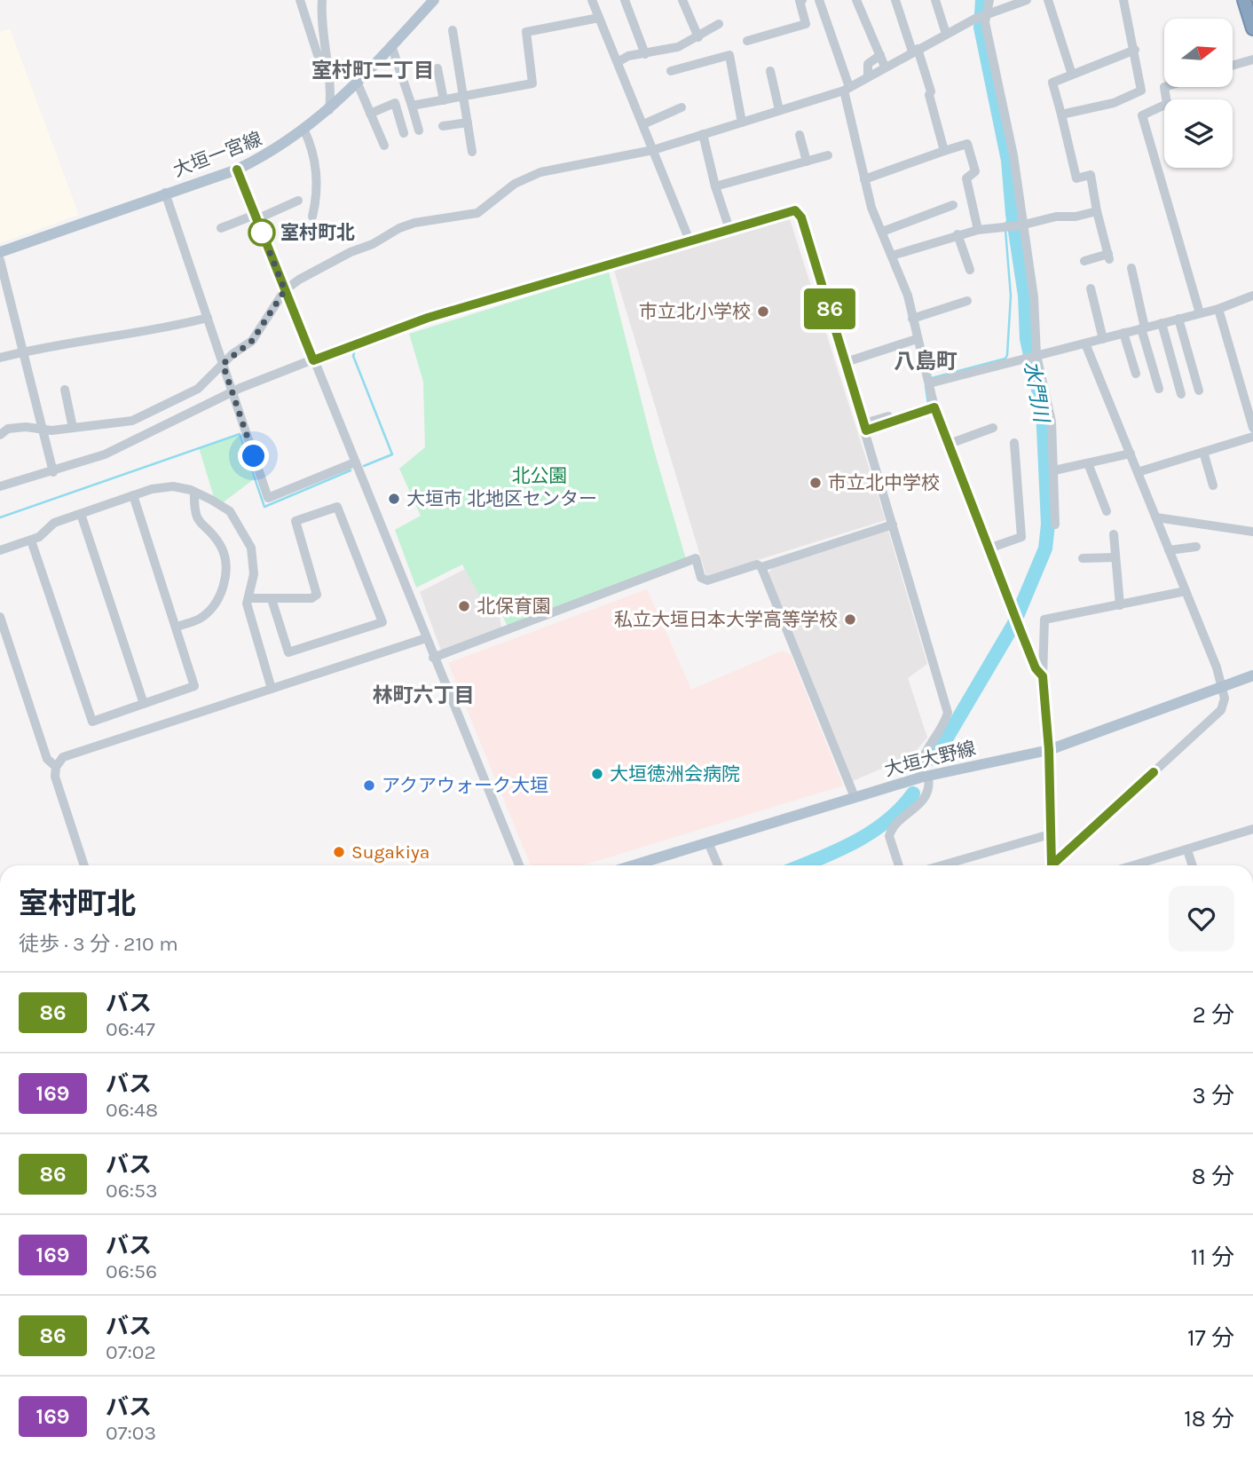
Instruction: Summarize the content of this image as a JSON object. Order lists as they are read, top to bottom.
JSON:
{
  "streets": {
    "main road": ["大垣一宮線", "大垣大野線"]
  },
  "districts": ["室村町二丁目", "八島町", "林町六丁目"],
  "water": ["水門川"],
  "parks": ["北公園"],
  "places": [
    "室村町北",
    "市立北小学校",
    "市立北中学校",
    "大垣市 北地区センター",
    "北保育園",
    "私立大垣日本大学高等学校",
    "大垣徳洲会病院",
    "アクアウォーク大垣",
    "Sugakiya"
  ],
  "lines": ["bus line 86"],
  "north": "right",
  "page": {
    "on_map": "86",
    "heading": ["室村町北", "徒歩 · 3 分 · 210 m"],
    "list": [
      {
        "mark": "86",
        "name": "バス",
        "note": "06:47",
        "value": "2 分"
      },
      {
        "mark": "169",
        "name": "バス",
        "note": "06:48",
        "value": "3 分"
      },
      {
        "mark": "86",
        "name": "バス",
        "note": "06:53",
        "value": "8 分"
      },
      {
        "mark": "169",
        "name": "バス",
        "note": "06:56",
        "value": "11 分"
      },
      {
        "mark": "86",
        "name": "バス",
        "note": "07:02",
        "value": "17 分"
      },
      {
        "mark": "169",
        "name": "バス",
        "note": "07:03",
        "value": "18 分"
      }
    ]
  }
}
